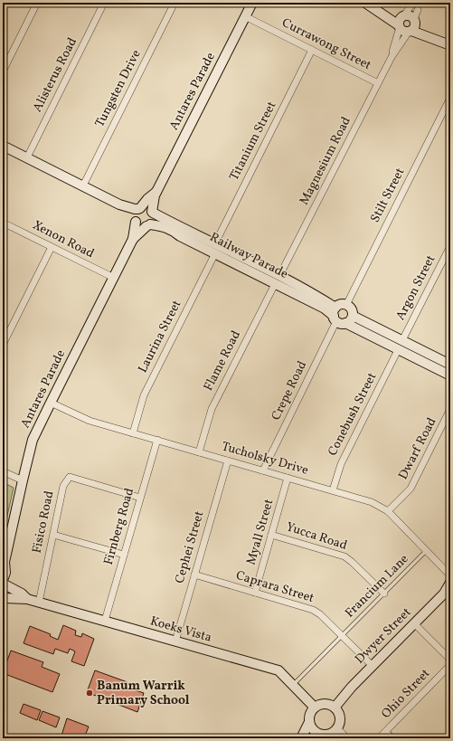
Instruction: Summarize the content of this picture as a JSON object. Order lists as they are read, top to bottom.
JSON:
{
  "streets": {
    "street": [
      "Currawong Street",
      "Alisterus Road",
      "Tungsten Drive",
      "Antares Parade",
      "Titanium Street",
      "Magnesium Road",
      "Stilt Street",
      "Xenon Road",
      "Railway Parade",
      "Argon Street",
      "Laurina Street",
      "Flame Road",
      "Crepe Road",
      "Conebush Street",
      "Dwarf Road",
      "Tucholsky Drive",
      "Fisico Road",
      "Firnberg Road",
      "Myall Street",
      "Yucca Road",
      "Cephei Street",
      "Caprara Street",
      "Koeks Vista",
      "Dwyer Street",
      "Ohio Street"
    ],
    "lane": ["Francium Lane"]
  },
  "crossings": [
    ["Currawong Street", "Antares Parade"],
    ["Currawong Street", "Titanium Street"],
    ["Currawong Street", "Magnesium Road"],
    ["Antares Parade", "Xenon Road"],
    ["Antares Parade", "Railway Parade"],
    ["Antares Parade", "Tucholsky Drive"],
    ["Antares Parade", "Koeks Vista"],
    ["Titanium Street", "Railway Parade"],
    ["Magnesium Road", "Railway Parade"],
    ["Railway Parade", "Laurina Street"],
    ["Railway Parade", "Flame Road"],
    ["Railway Parade", "Crepe Road"],
    ["Railway Parade", "Conebush Street"],
    ["Laurina Street", "Tucholsky Drive"],
    ["Flame Road", "Tucholsky Drive"],
    ["Crepe Road", "Tucholsky Drive"],
    ["Conebush Street", "Tucholsky Drive"],
    ["Dwarf Road", "Tucholsky Drive"],
    ["Tucholsky Drive", "Firnberg Road"],
    ["Tucholsky Drive", "Myall Street"],
    ["Tucholsky Drive", "Cephei Street"],
    ["Tucholsky Drive", "Francium Lane"],
    ["Fisico Road", "Firnberg Road"],
    ["Fisico Road", "Koeks Vista"],
    ["Firnberg Road", "Koeks Vista"],
    ["Myall Street", "Yucca Road"],
    ["Myall Street", "Caprara Street"],
    ["Yucca Road", "Francium Lane"],
    ["Cephei Street", "Caprara Street"],
    ["Cephei Street", "Koeks Vista"],
    ["Francium Lane", "Caprara Street"],
    ["Francium Lane", "Koeks Vista"],
    ["Caprara Street", "Dwyer Street"],
    ["Koeks Vista", "Dwyer Street"]
  ],
  "places": ["Banum Warrik Primary School"]
}
